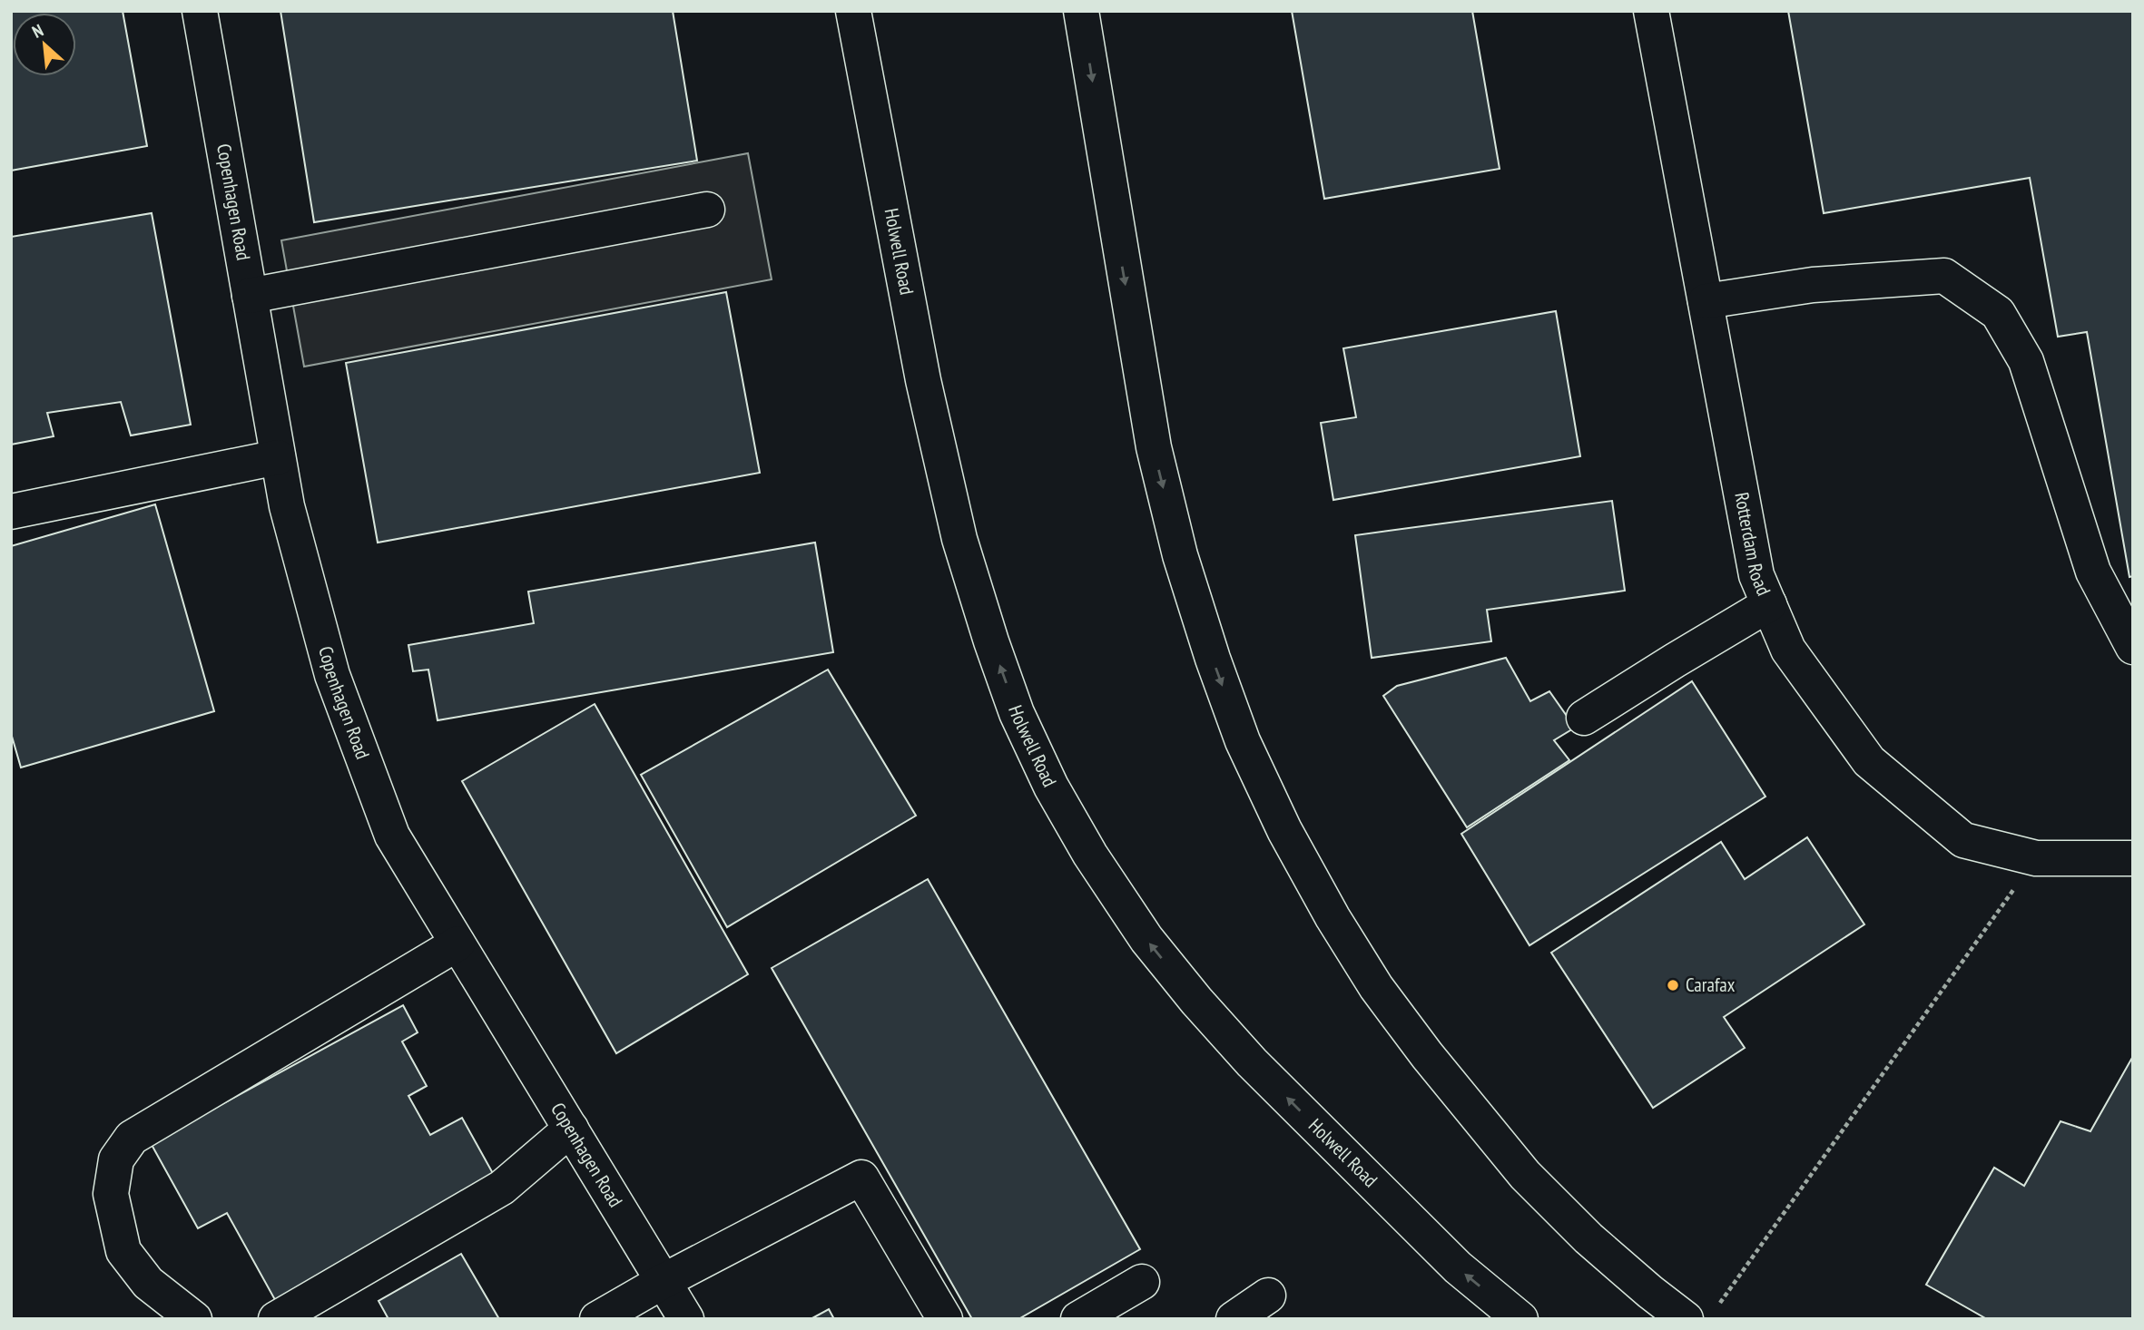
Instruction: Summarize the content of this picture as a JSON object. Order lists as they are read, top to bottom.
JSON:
{
  "streets": {
    "main road": ["Copenhagen Road", "Holwell Road", "Rotterdam Road"]
  },
  "places": ["Carafax"],
  "north": "top left"
}
